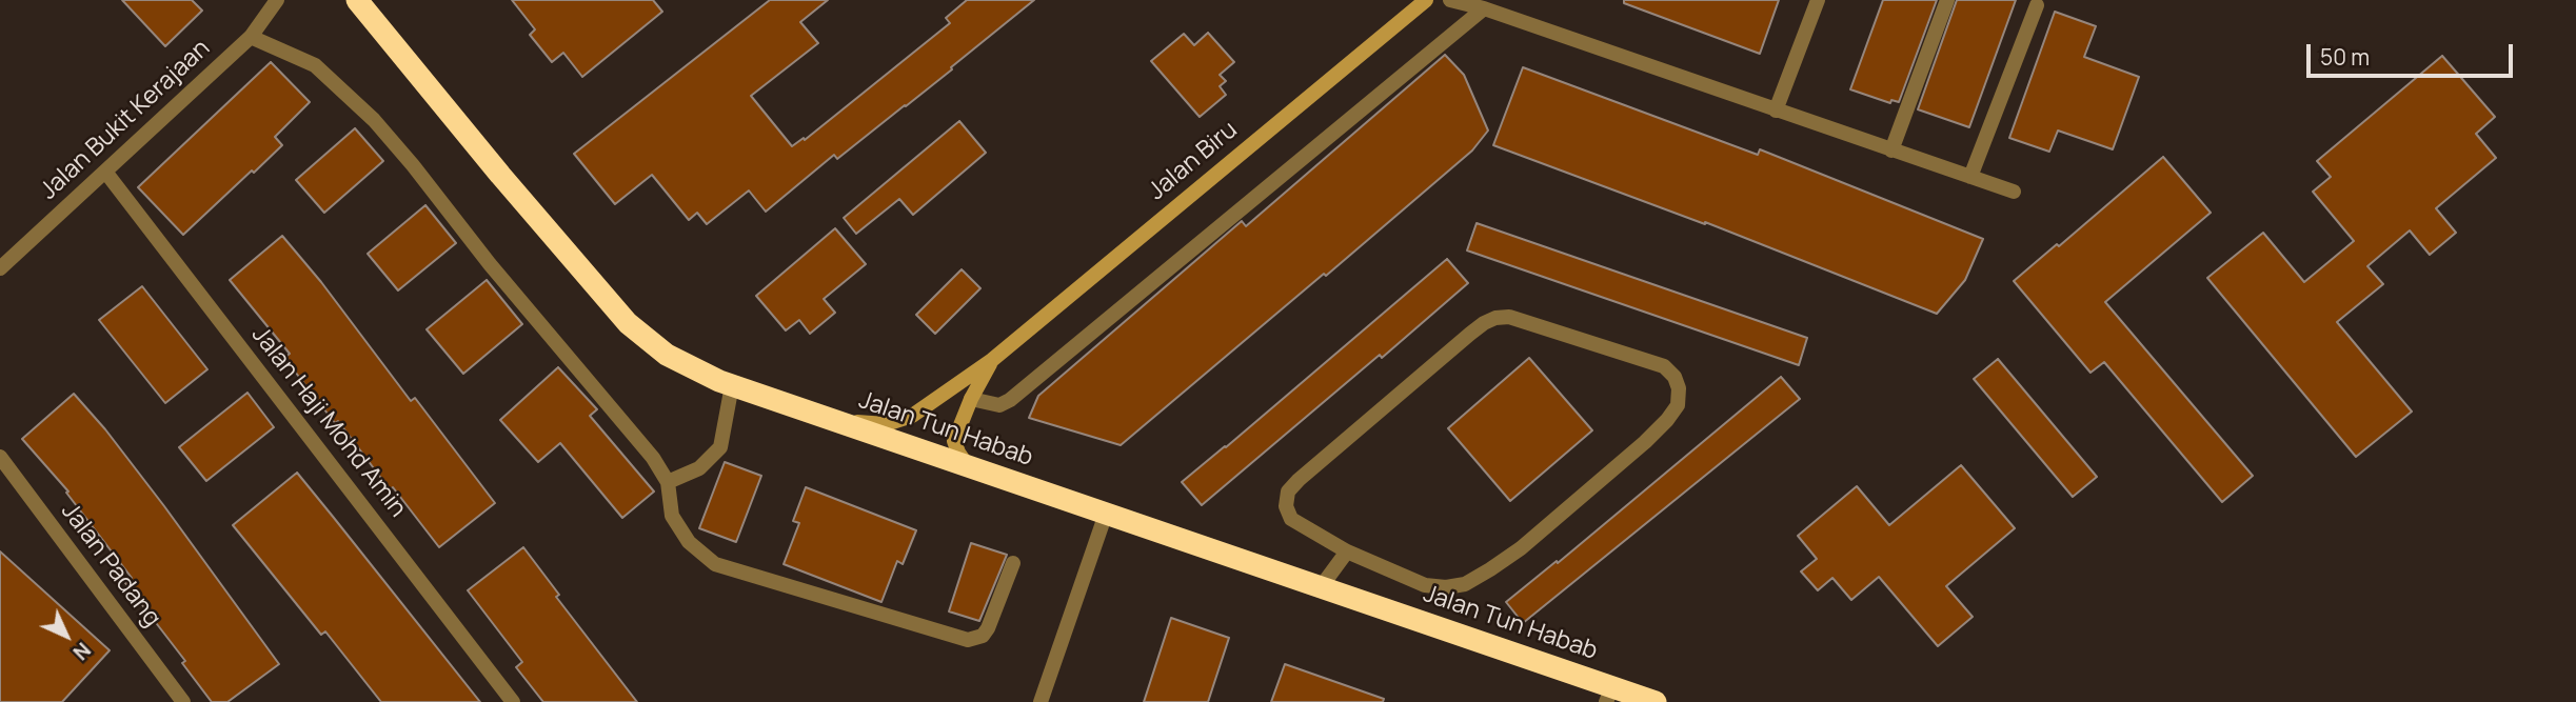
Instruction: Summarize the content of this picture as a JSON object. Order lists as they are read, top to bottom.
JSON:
{
  "streets": {
    "highway": ["Jalan Tun Habab"],
    "street": [
      "Jalan Bukit Kerajaan",
      "Jalan Biru",
      "Jalan Haji Mohd Amin",
      "Jalan Padang"
    ]
  },
  "crossings": [
    ["Jalan Bukit Kerajaan", "Jalan Haji Mohd Amin"],
    ["Jalan Biru", "Jalan Tun Habab"]
  ],
  "scale_bar": "50 m",
  "north": "bottom right"
}
